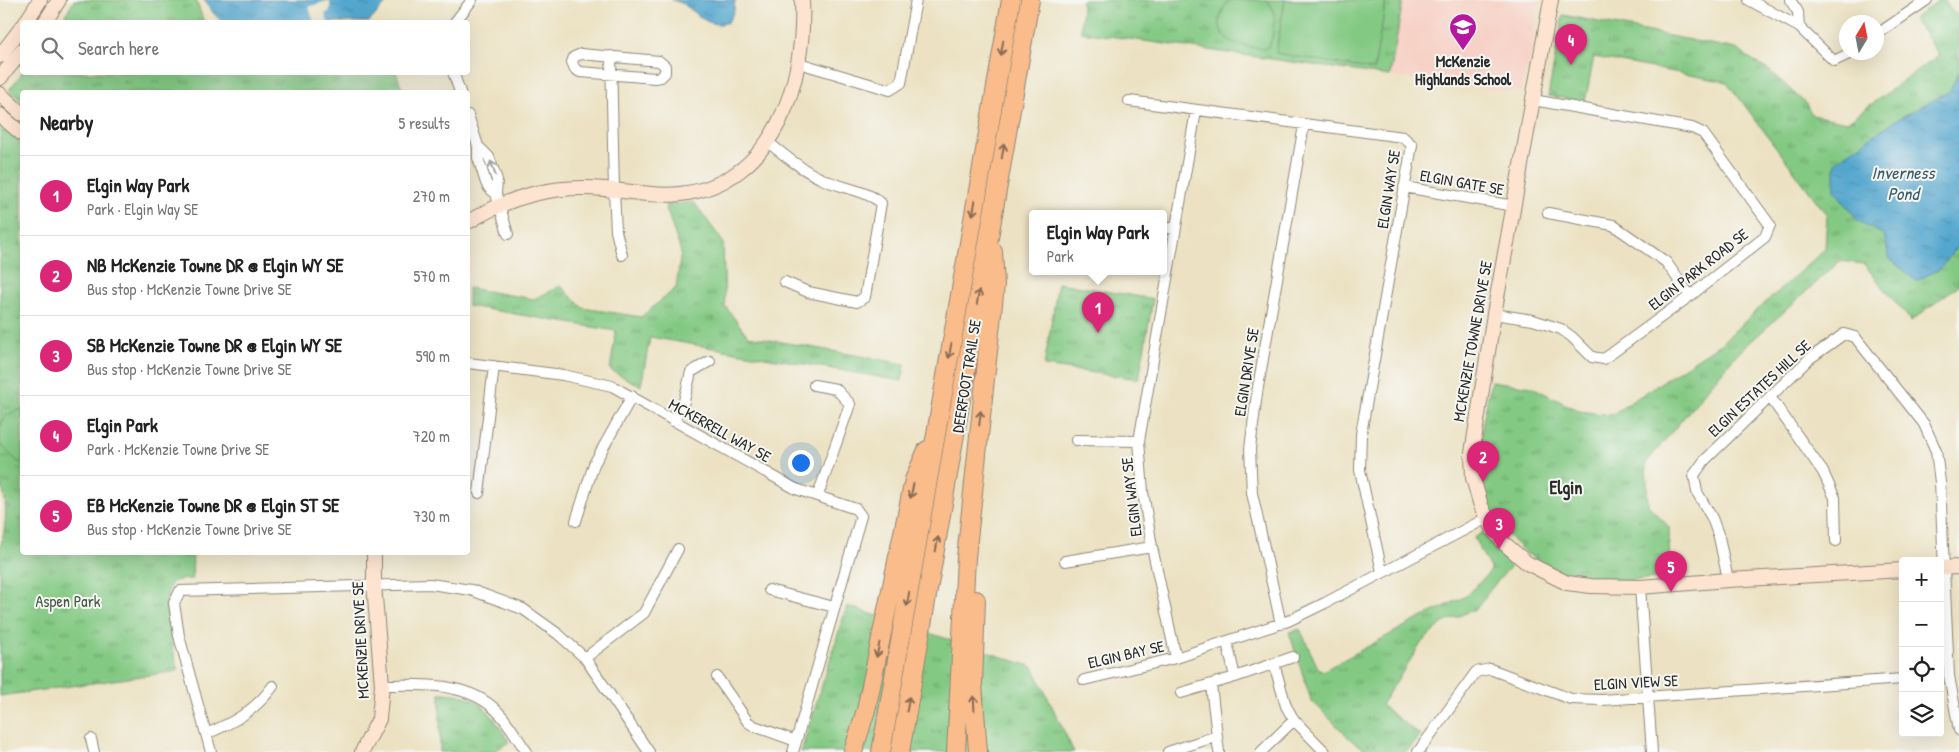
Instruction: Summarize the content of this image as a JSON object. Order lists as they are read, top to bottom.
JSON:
{
  "streets": {
    "highway": ["DEERFOOT TRAIL SE"],
    "street": [
      "ELGIN GATE SE",
      "ELGIN WAY SE",
      "ELGIN PARK ROAD SE",
      "MCKENZIE TOWNE DRIVE SE",
      "ELGIN DRIVE SE",
      "ELGIN ESTATES HILL SE",
      "MCKERRELL WAY SE",
      "MCKENZIE DRIVE SE",
      "ELGIN BAY SE",
      "ELGIN VIEW SE"
    ]
  },
  "crossings": [
    ["ELGIN GATE SE", "ELGIN WAY SE"],
    ["ELGIN GATE SE", "MCKENZIE TOWNE DRIVE SE"],
    ["ELGIN WAY SE", "ELGIN DRIVE SE"],
    ["ELGIN WAY SE", "ELGIN BAY SE"],
    ["ELGIN PARK ROAD SE", "MCKENZIE TOWNE DRIVE SE"],
    ["MCKENZIE TOWNE DRIVE SE", "ELGIN ESTATES HILL SE"]
  ],
  "districts": ["Elgin"],
  "water": ["Inverness Pond"],
  "parks": ["Aspen Park"],
  "places": {
    "school or university": ["McKenzie Highlands School"]
  },
  "north": "top",
  "page": {
    "search": "Search here",
    "pins": [
      "4",
      "1",
      "2",
      "3",
      "5"
    ],
    "heading": ["Nearby", "5 results"],
    "list": [
      {
        "mark": "1",
        "name": "Elgin Way Park",
        "note": "Park · Elgin Way SE",
        "value": "270 m"
      },
      {
        "mark": "2",
        "name": "NB McKenzie Towne DR @ Elgin WY SE",
        "note": "Bus stop · McKenzie Towne Drive SE",
        "value": "570 m"
      },
      {
        "mark": "3",
        "name": "SB McKenzie Towne DR @ Elgin WY SE",
        "note": "Bus stop · McKenzie Towne Drive SE",
        "value": "590 m"
      },
      {
        "mark": "4",
        "name": "Elgin Park",
        "note": "Park · McKenzie Towne Drive SE",
        "value": "720 m"
      },
      {
        "mark": "5",
        "name": "EB McKenzie Towne DR @ Elgin ST SE",
        "note": "Bus stop · McKenzie Towne Drive SE",
        "value": "730 m"
      }
    ],
    "popup": ["Elgin Way Park", "Park"],
    "map_buttons": ["+", "−"]
  }
}
